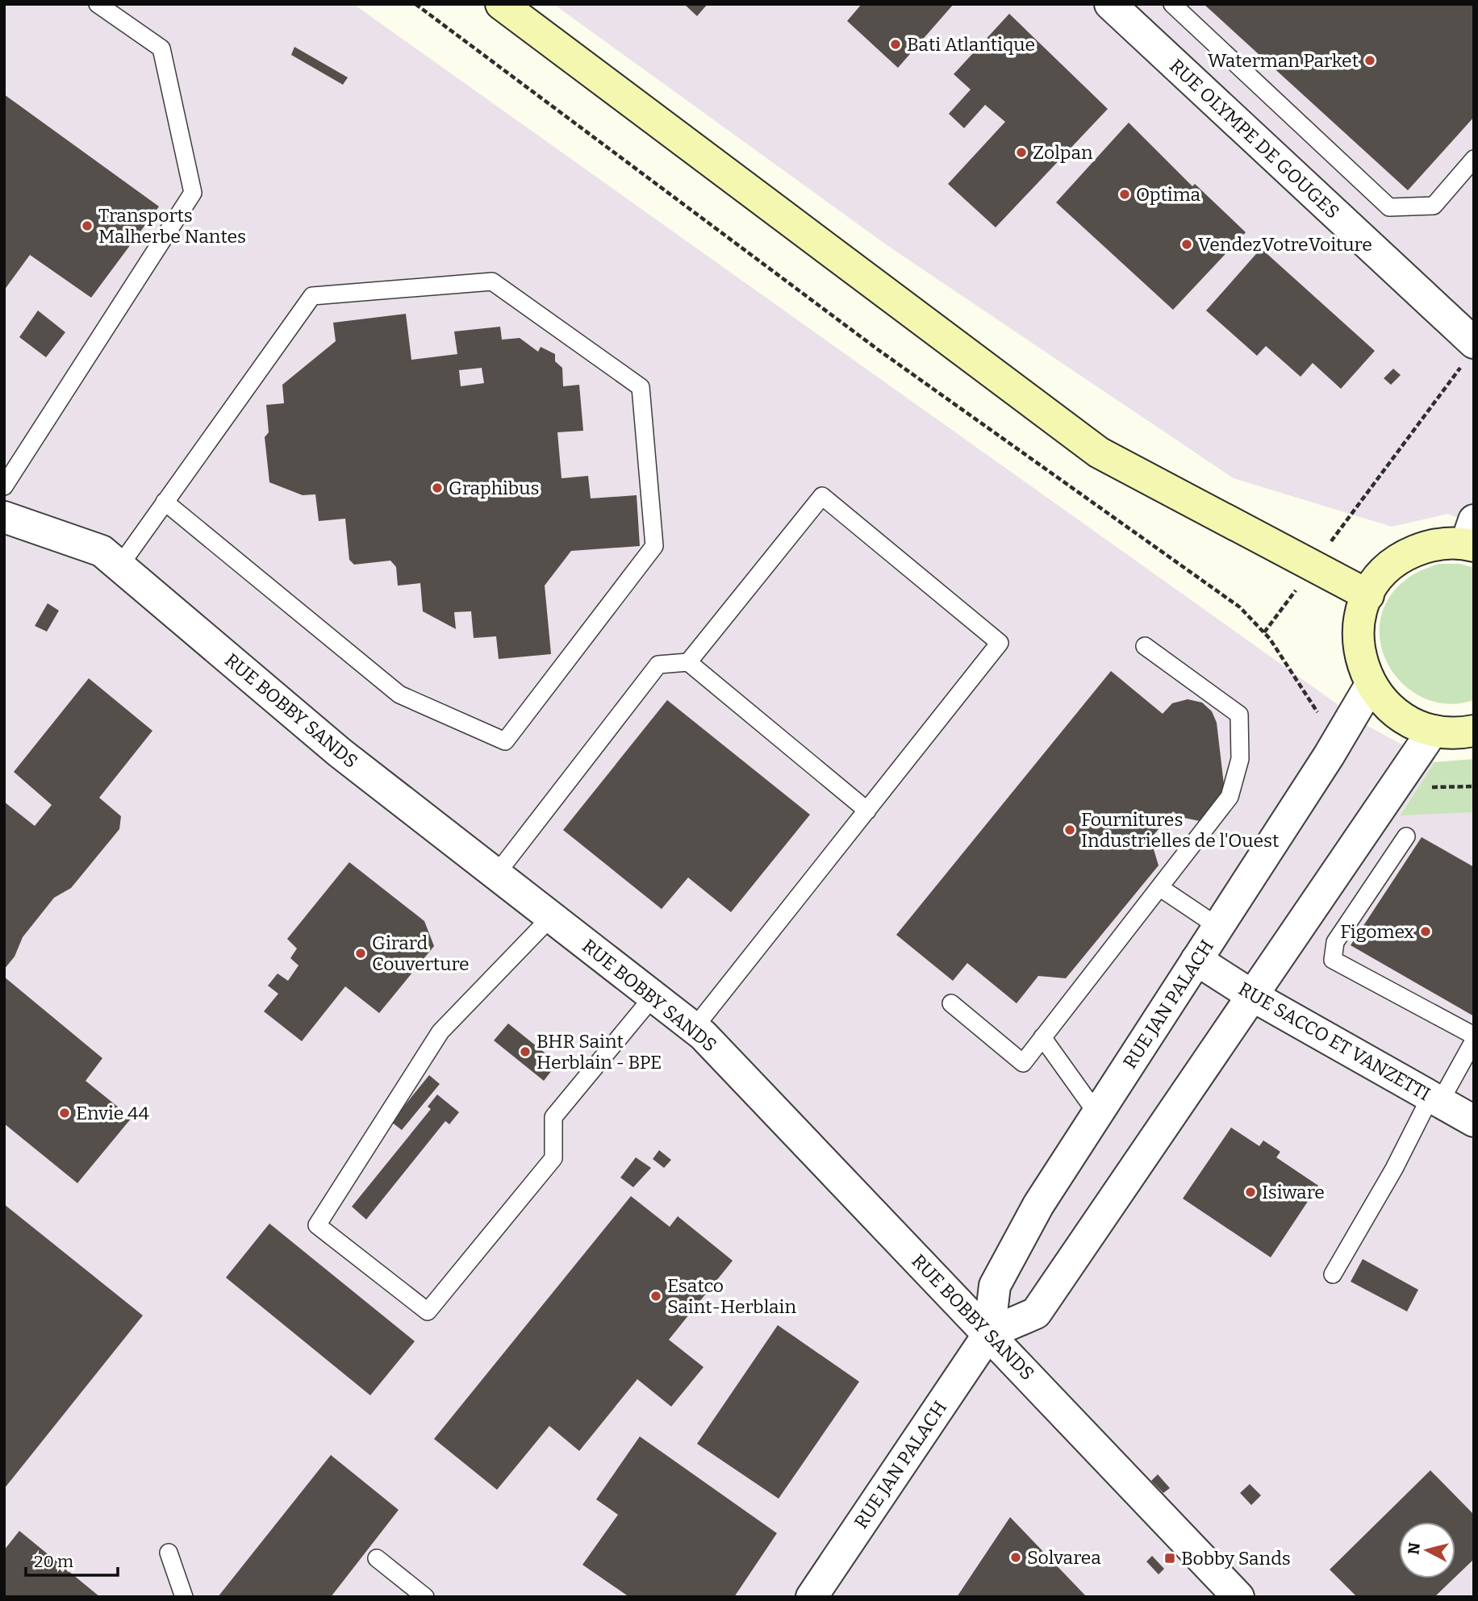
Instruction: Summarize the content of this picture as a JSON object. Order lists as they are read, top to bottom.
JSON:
{
  "streets": {
    "street": [
      "RUE OLYMPE DE GOUGES",
      "RUE BOBBY SANDS",
      "RUE JAN PALACH",
      "RUE SACCO ET VANZETTI"
    ]
  },
  "crossings": [
    ["RUE BOBBY SANDS", "RUE JAN PALACH"],
    ["RUE JAN PALACH", "RUE SACCO ET VANZETTI"]
  ],
  "places": {
    "other": [
      "Bati Atlantique",
      "Waterman Parket",
      "Zolpan",
      "Optima",
      "Transports Malherbe Nantes",
      "VendezVotreVoiture",
      "Graphibus",
      "Fournitures Industrielles de l'Ouest",
      "Figomex",
      "Girard Couverture",
      "BHR Saint Herblain - BPE",
      "Envie 44",
      "Isiware",
      "Esatco Saint-Herblain",
      "Solvarea"
    ],
    "transit": ["Bobby Sands"]
  },
  "scale_bar": "20 m",
  "north": "left"
}
